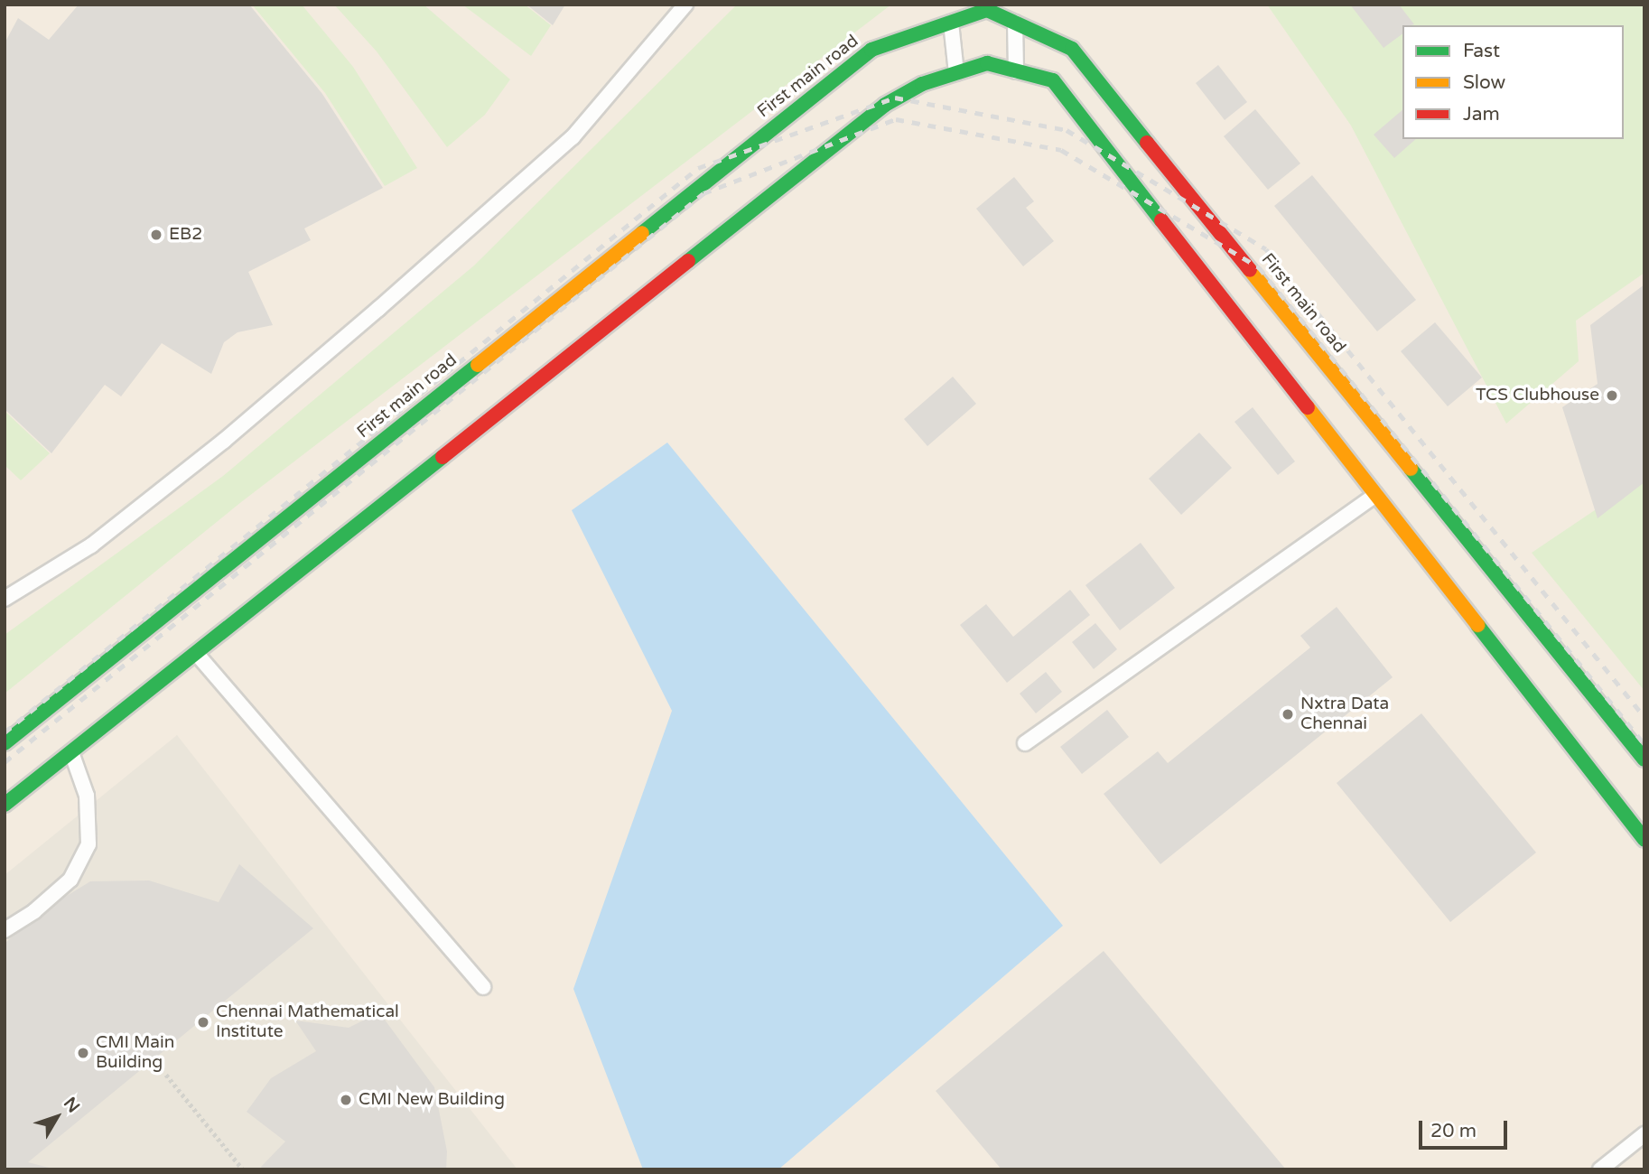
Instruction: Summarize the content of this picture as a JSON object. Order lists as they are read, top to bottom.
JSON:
{
  "streets": {
    "street": ["First main road"]
  },
  "places": [
    "EB2",
    "TCS Clubhouse",
    "Nxtra Data Chennai",
    "Chennai Mathematical Institute",
    "CMI Main Building",
    "CMI New Building"
  ],
  "legend": ["Fast", "Slow", "Jam"],
  "scale_bar": "20 m",
  "north": "top right"
}
